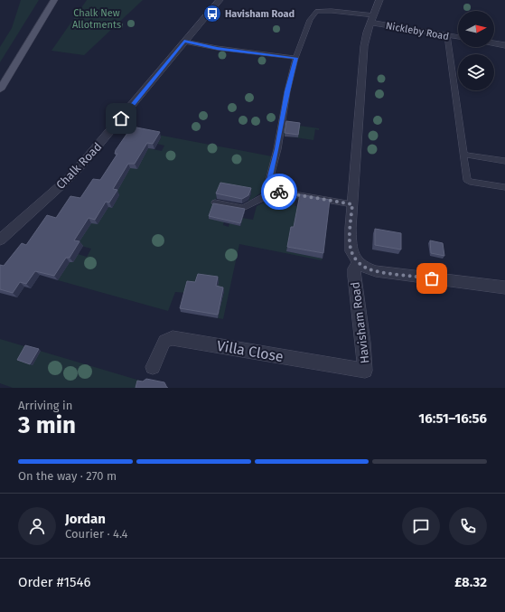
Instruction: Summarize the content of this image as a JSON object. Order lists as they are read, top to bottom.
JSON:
{
  "streets": {
    "street": [
      "Nickleby Road",
      "Chalk Road",
      "Havisham Road",
      "Villa Close"
    ]
  },
  "crossings": [
    ["Havisham Road", "Villa Close"]
  ],
  "parks": ["Chalk New Allotments"],
  "places": {
    "bus stop": ["Havisham Road"]
  },
  "north": "right",
  "page": {
    "heading": ["3 min", "Arriving in", "16:51–16:56"],
    "panel": [
      "Jordan",
      "Courier · 4.4",
      "Order #1546",
      "£8.32"
    ],
    "bar": "On the way · 270 m"
  }
}
